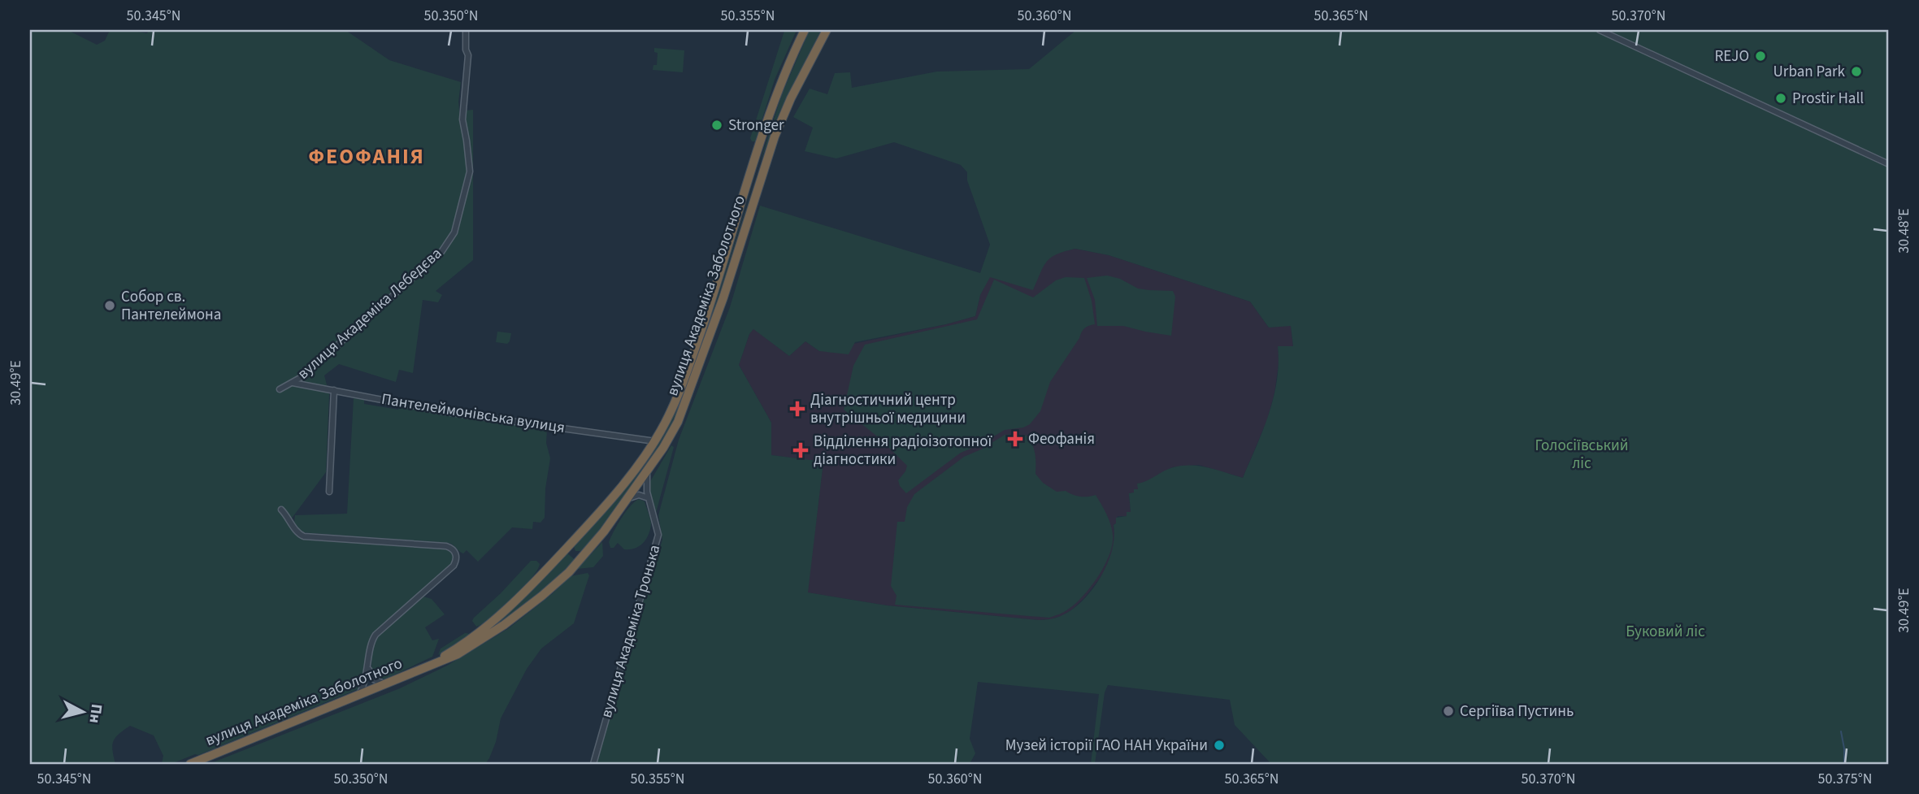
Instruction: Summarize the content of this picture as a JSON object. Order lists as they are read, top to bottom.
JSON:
{
  "streets": {
    "highway": ["вулиця Академіка Заболотного"],
    "street": ["вулиця Академіка Лебедєва", "Пантелеймонівська вулиця", "вулиця Академіка Тронька"]
  },
  "crossings": [
    ["вулиця Академіка Заболотного", "Пантелеймонівська вулиця"],
    ["вулиця Академіка Заболотного", "вулиця Академіка Тронька"],
    ["вулиця Академіка Лебедєва", "Пантелеймонівська вулиця"]
  ],
  "districts": ["ФЕОФАНІЯ"],
  "parks": ["Голосіївський ліс", "Буковий ліс"],
  "places": {
    "other": [
      "REJO",
      "Urban Park",
      "Prostir Hall",
      "Stronger",
      "Собор св. Пантелеймона",
      "Сергіїва Пустинь",
      "Музей історії ГАО НАН України"
    ],
    "health": ["Діагностичний центр внутрішньої медицини", "Феофанія", "Відділення радіоізотопної діагностики"]
  },
  "north": "right",
  "coordinates": [
    "50.345°N",
    "50.350°N",
    "50.355°N",
    "50.360°N",
    "50.365°N",
    "50.370°N",
    "30.48°E",
    "30.49°E",
    "50.375°N"
  ]
}
